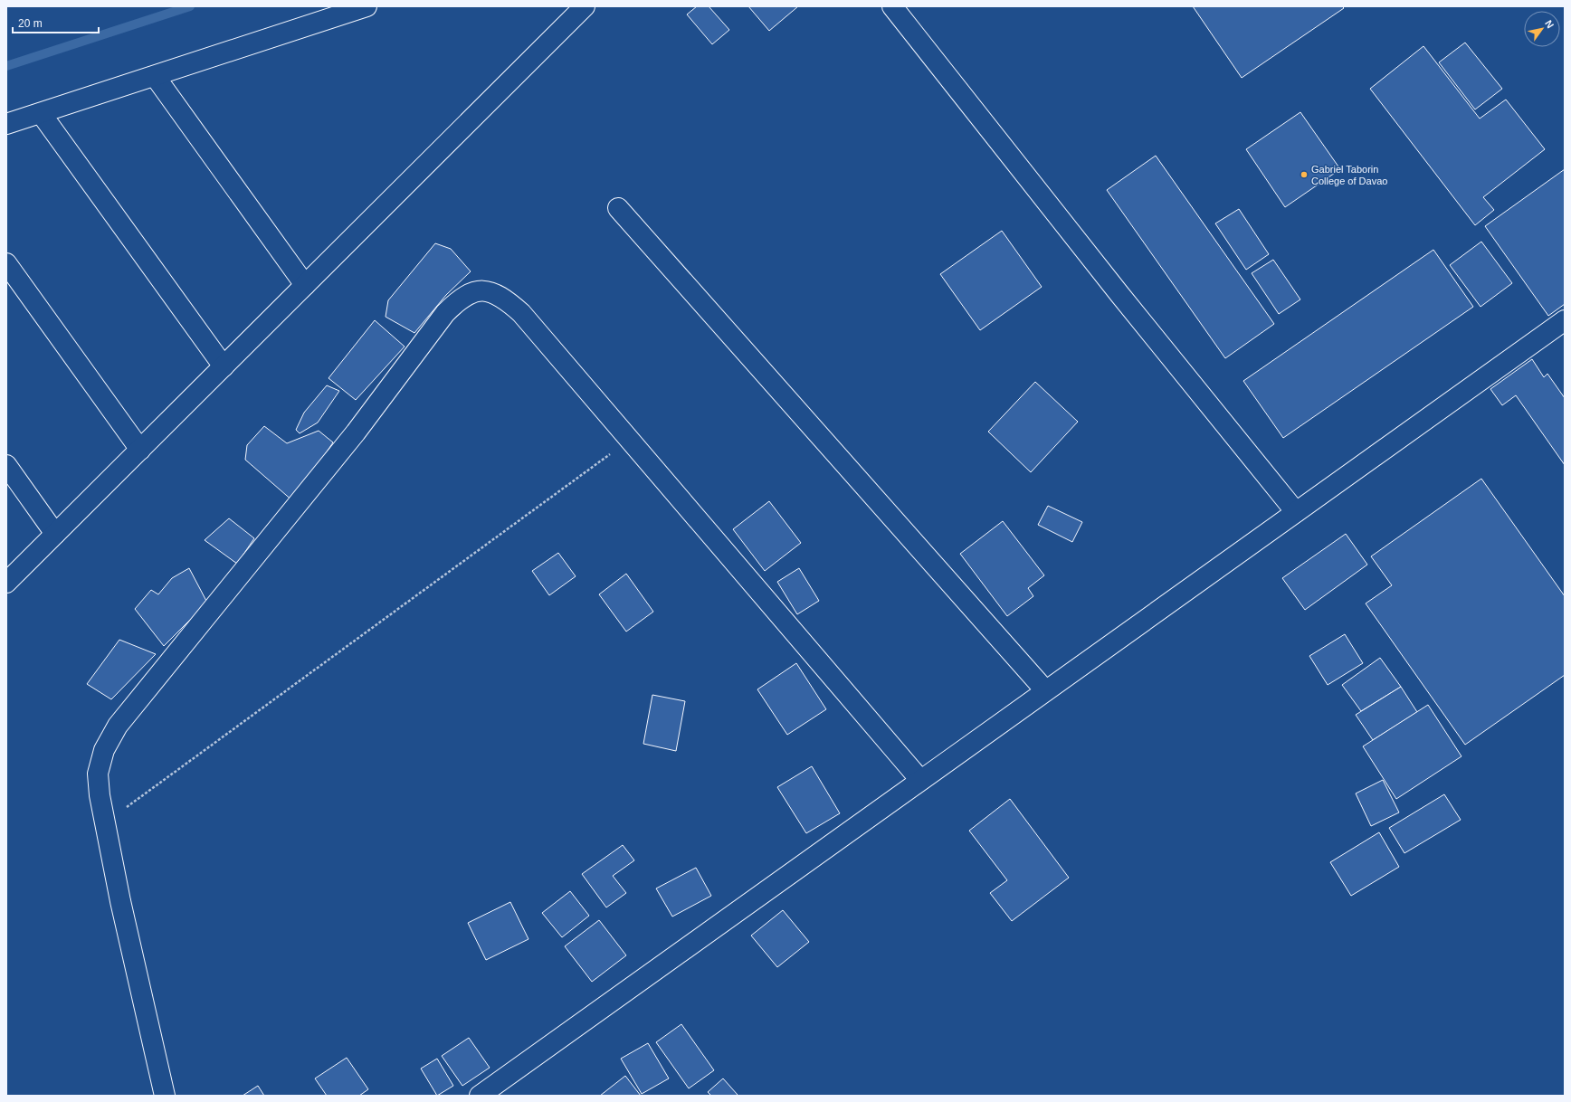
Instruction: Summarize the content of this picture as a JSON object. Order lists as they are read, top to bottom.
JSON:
{
  "places": ["Gabriel Taborin College of Davao"],
  "scale_bar": "20 m",
  "north": "top right"
}
